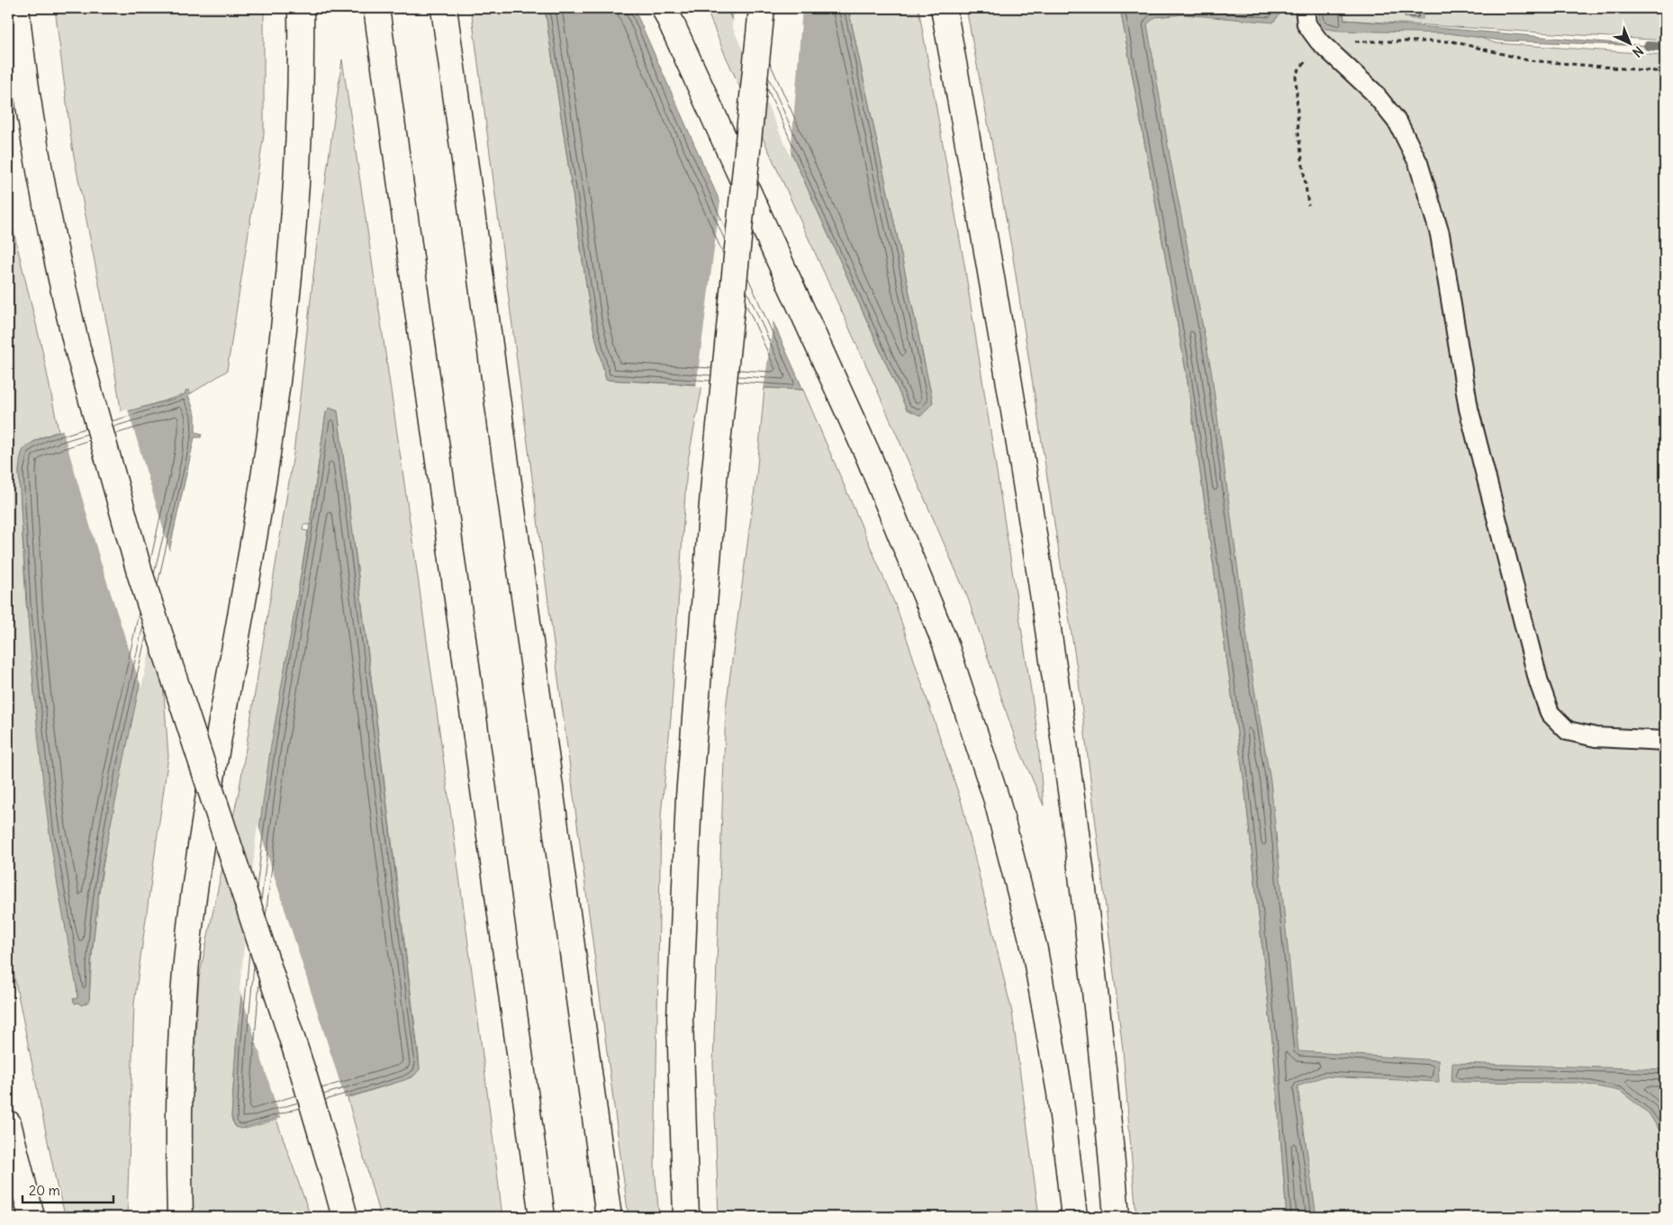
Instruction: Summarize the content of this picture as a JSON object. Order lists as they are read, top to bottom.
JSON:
{
  "scale_bar": "20 m",
  "north": "bottom right"
}
